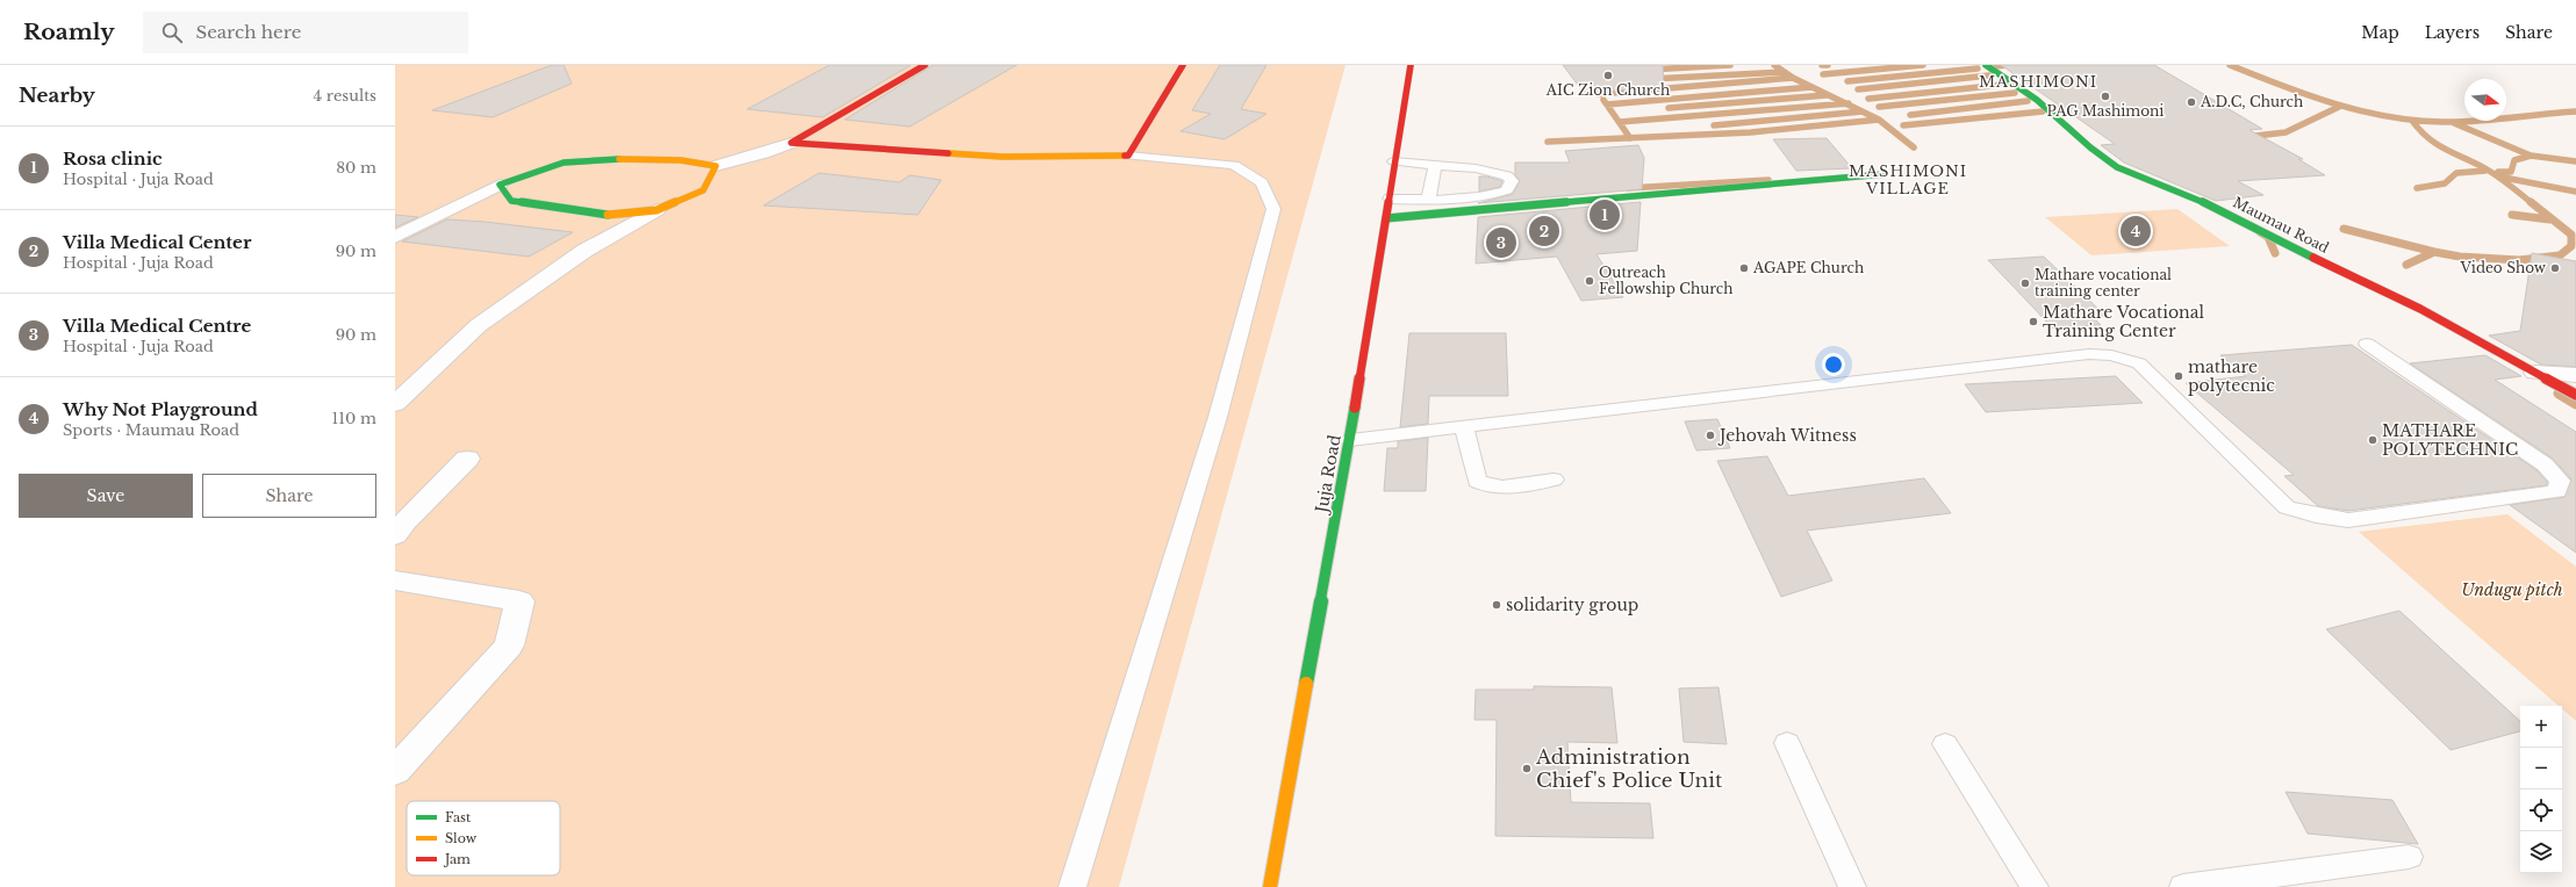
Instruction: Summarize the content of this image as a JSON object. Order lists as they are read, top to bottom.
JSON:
{
  "streets": {
    "street": ["Maumau Road", "Juja Road"]
  },
  "districts": ["MASHIMONI", "MASHIMONI VILLAGE"],
  "parks": ["Undugu pitch"],
  "places": [
    "AIC Zion Church",
    "PAG Mashimoni",
    "A.D.C, Church",
    "AGAPE Church",
    "Video Show",
    "Outreach Fellowship Church",
    "Mathare vocational training center",
    "Mathare Vocational Training Center",
    "mathare polytecnic",
    "Jehovah Witness",
    "MATHARE POLYTECHNIC",
    "solidarity group",
    "Administration Chief's Police Unit"
  ],
  "legend": ["Fast", "Slow", "Jam"],
  "north": "right",
  "page": {
    "header": "Roamly",
    "search": "Search here",
    "nav": ["Map", "Layers", "Share"],
    "heading": ["Nearby", "4 results"],
    "list": [
      {
        "mark": "1",
        "name": "Rosa clinic",
        "note": "Hospital · Juja Road",
        "value": "80 m"
      },
      {
        "mark": "2",
        "name": "Villa Medical Center",
        "note": "Hospital · Juja Road",
        "value": "90 m"
      },
      {
        "mark": "3",
        "name": "Villa Medical Centre",
        "note": "Hospital · Juja Road",
        "value": "90 m"
      },
      {
        "mark": "4",
        "name": "Why Not Playground",
        "note": "Sports · Maumau Road",
        "value": "110 m"
      }
    ],
    "pins": [
      "1",
      "2",
      "4",
      "3"
    ],
    "buttons": ["Save", "Share"],
    "map_buttons": ["+", "−"]
  }
}
